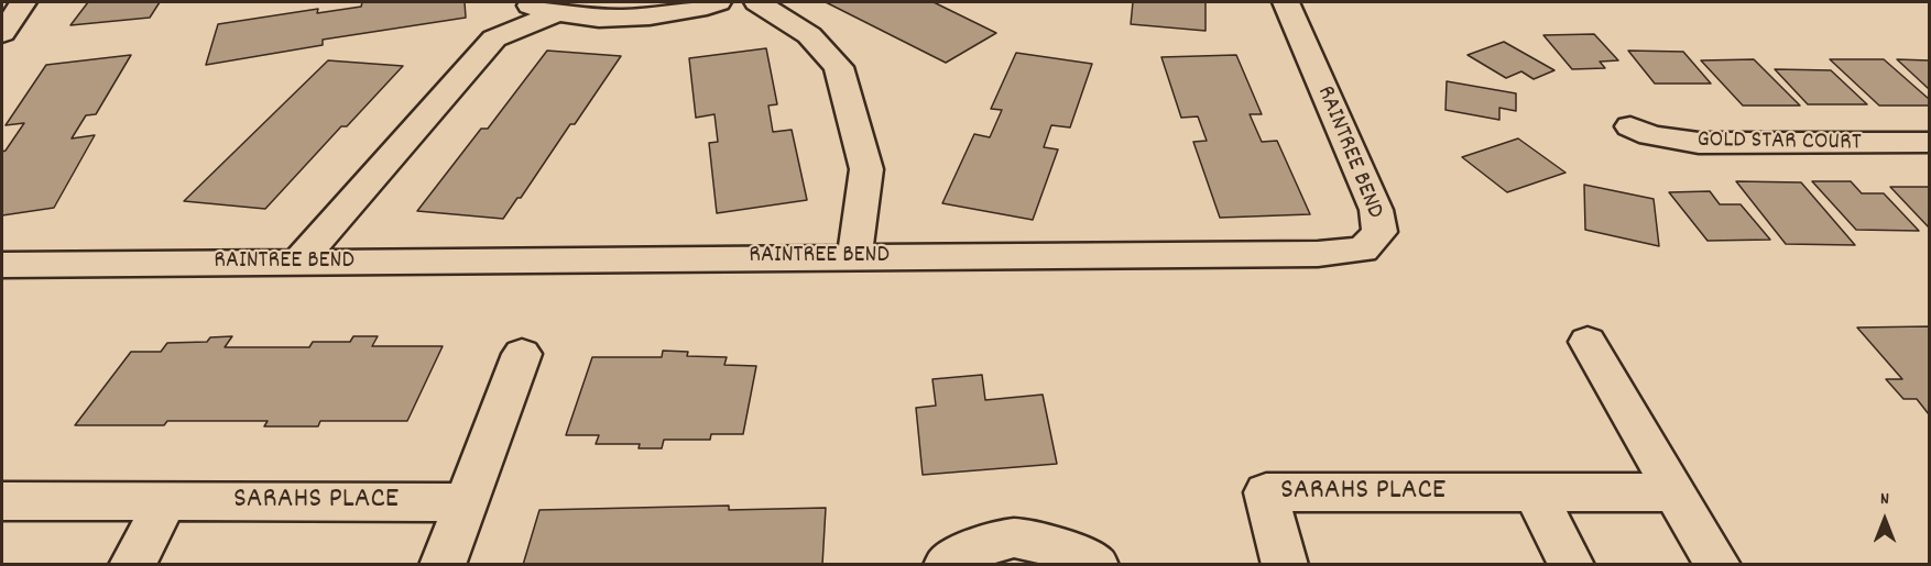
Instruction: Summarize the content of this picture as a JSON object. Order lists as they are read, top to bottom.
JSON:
{
  "streets": {
    "street": ["GOLD STAR COURT", "RAINTREE BEND", "SARAHS PLACE"]
  },
  "north": "top"
}
